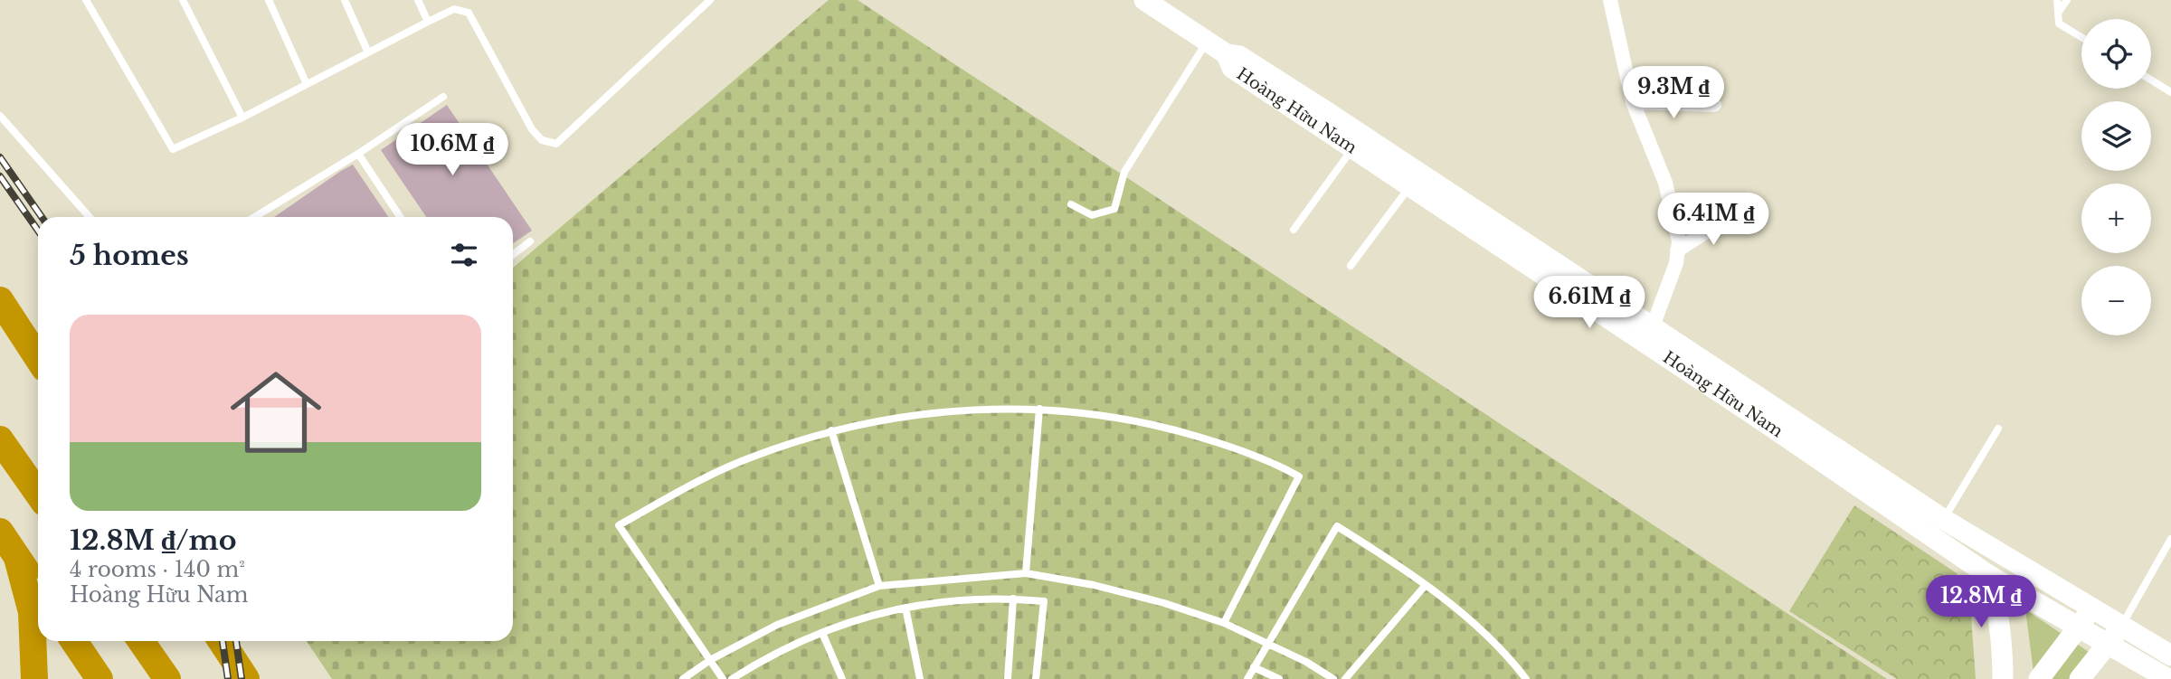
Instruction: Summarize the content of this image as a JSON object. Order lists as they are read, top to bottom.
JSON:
{
  "streets": {
    "main road": ["Hoàng Hữu Nam"]
  },
  "page": {
    "map_buttons": ["+", "−"],
    "price": [
      "9.3M ₫",
      "10.6M ₫",
      "6.41M ₫",
      "6.61M ₫",
      "12.8M ₫"
    ],
    "heading": "5 homes",
    "list": [
      {
        "name": "12.8M ₫/mo",
        "note": "4 rooms · 140 m² · Hoàng Hữu Nam"
      }
    ]
  }
}
